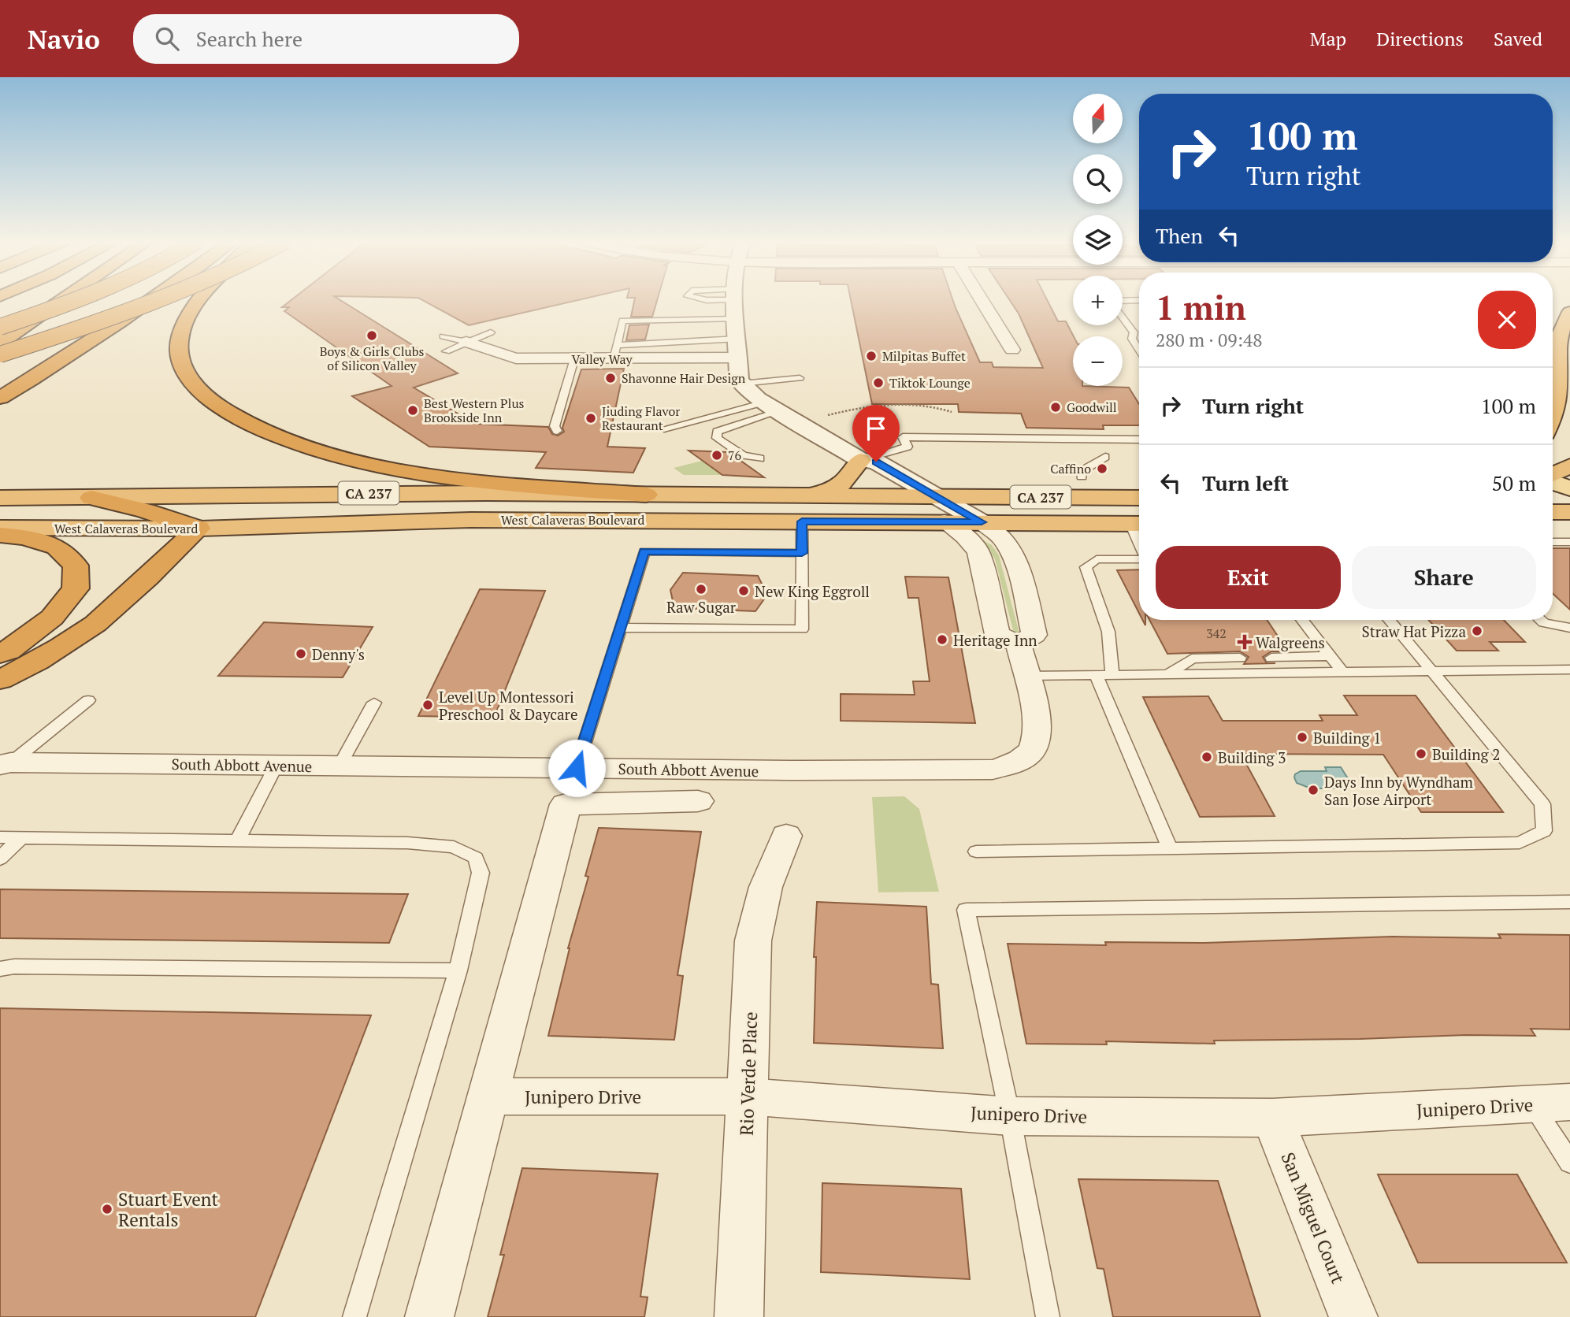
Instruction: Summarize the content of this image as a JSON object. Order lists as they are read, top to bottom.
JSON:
{
  "streets": {
    "highway": ["CA 237", "West Calaveras Boulevard"],
    "street": [
      "Valley Way",
      "South Abbott Avenue",
      "Rio Verde Place",
      "Junipero Drive",
      "San Miguel Court"
    ]
  },
  "crossings": [
    ["Rio Verde Place", "Junipero Drive"],
    ["Junipero Drive", "San Miguel Court"]
  ],
  "places": {
    "other": [
      "Boys & Girls Clubs of Silicon Valley",
      "Milpitas Buffet",
      "Shavonne Hair Design",
      "Tiktok Lounge",
      "Goodwill",
      "Best Western Plus Brookside Inn",
      "Jiuding Flavor Restaurant",
      "76",
      "Caffino",
      "Raw Sugar",
      "New King Eggroll",
      "Straw Hat Pizza",
      "Heritage Inn",
      "Denny's",
      "Level Up Montessori Preschool & Daycare",
      "Building 1",
      "Building 2",
      "Building 3",
      "Days Inn by Wyndham San Jose Airport",
      "Stuart Event Rentals"
    ],
    "health": ["Walgreens"]
  },
  "house_numbers": ["342"],
  "north": "top",
  "page": {
    "header": "Navio",
    "search": "Search here",
    "nav": ["Map", "Directions", "Saved"],
    "map_buttons": ["+", "−"],
    "turn": ["100 m", "Turn right"],
    "then": "Then",
    "heading": ["1 min", "280 m · 09:48"],
    "list": [
      {
        "name": "Turn right",
        "value": "100 m"
      },
      {
        "name": "Turn left",
        "value": "50 m"
      }
    ],
    "buttons": ["Exit", "Share"]
  }
}
